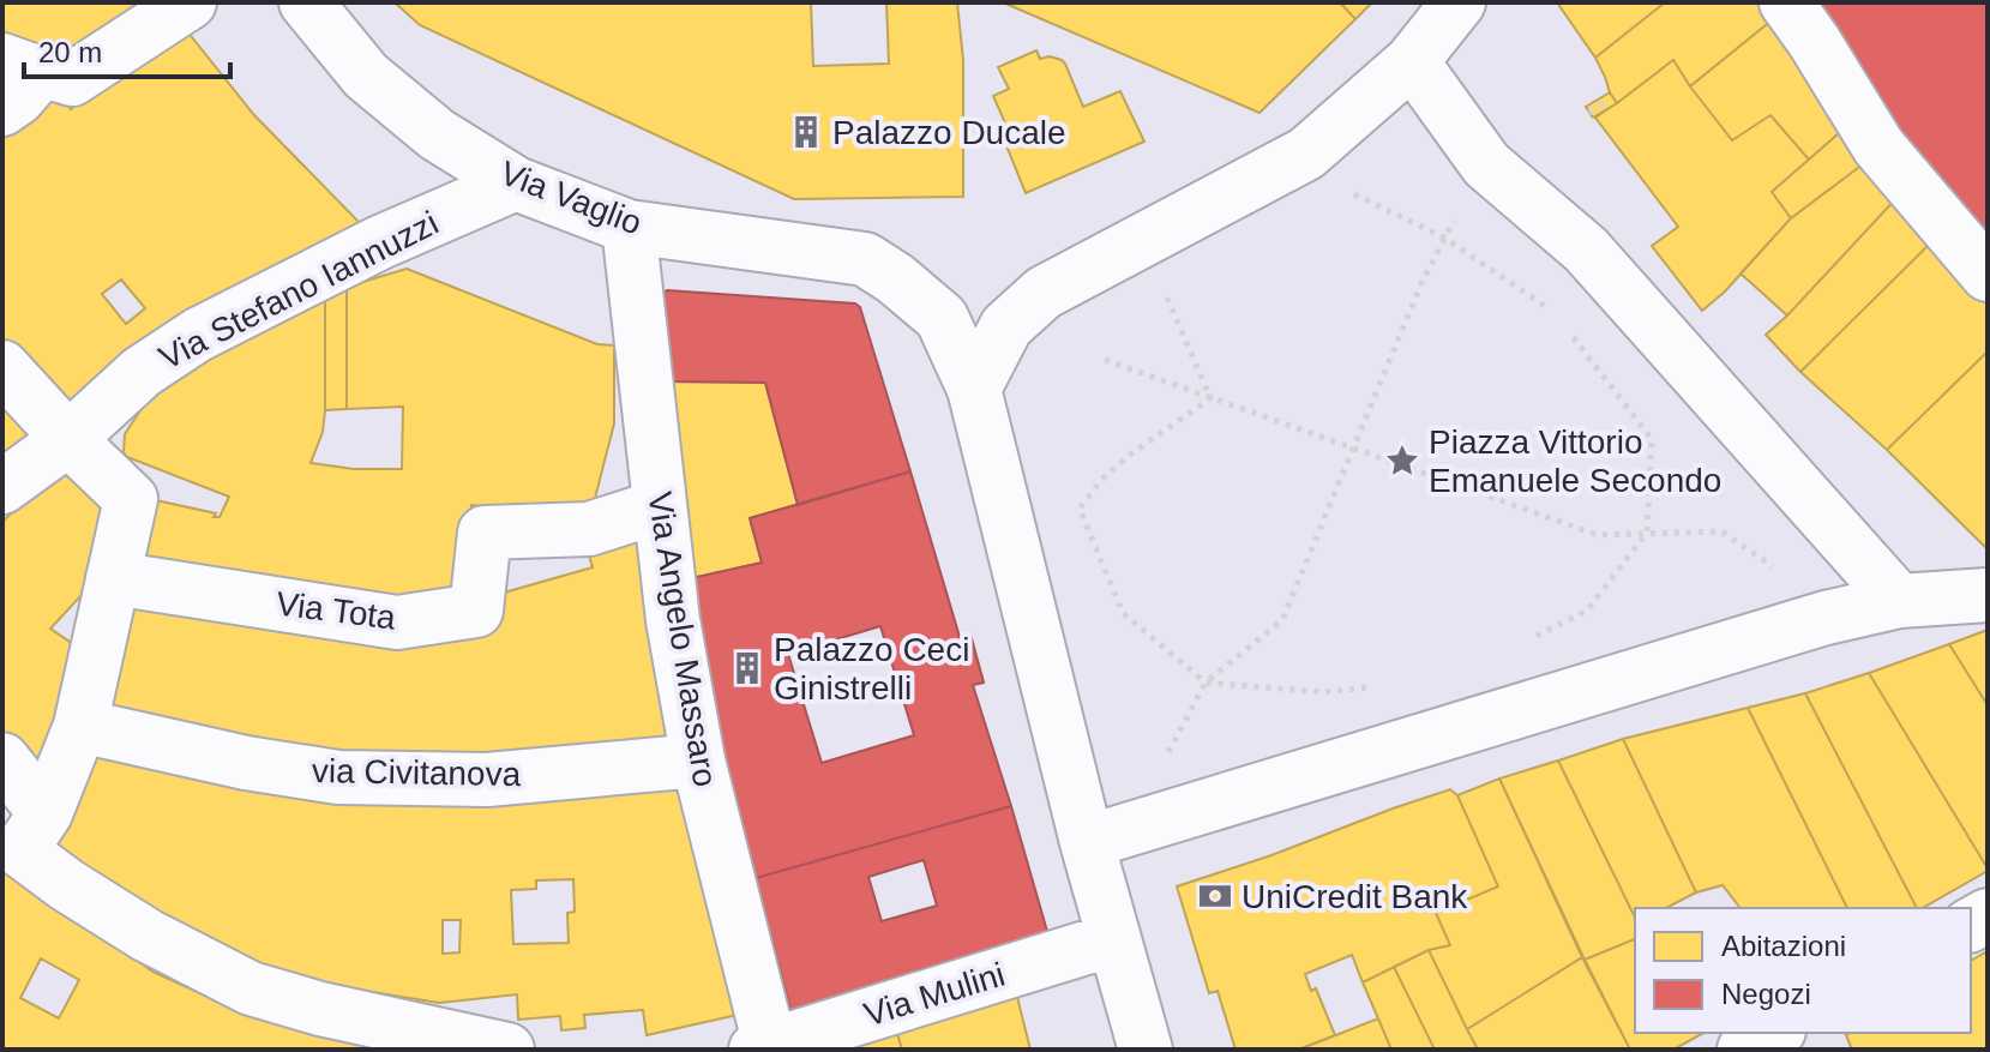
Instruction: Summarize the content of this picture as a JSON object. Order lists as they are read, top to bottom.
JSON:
{
  "streets": {
    "street": [
      "Via Vaglio",
      "Via Stefano Iannuzzi",
      "Via Tota",
      "Via Angelo Massaro",
      "via Civitanova",
      "Via Mulini"
    ]
  },
  "crossings": [
    ["Via Vaglio", "Via Stefano Iannuzzi"],
    ["Via Vaglio", "Via Angelo Massaro"],
    ["Via Tota", "Via Angelo Massaro"],
    ["Via Angelo Massaro", "via Civitanova"],
    ["Via Angelo Massaro", "Via Mulini"]
  ],
  "places": {
    "building": ["Palazzo Ducale", "Palazzo Ceci Ginistrelli"],
    "place": ["Piazza Vittorio Emanuele Secondo"],
    "bank": ["UniCredit Bank"]
  },
  "legend": ["Abitazioni", "Negozi"],
  "scale_bar": "20 m"
}
